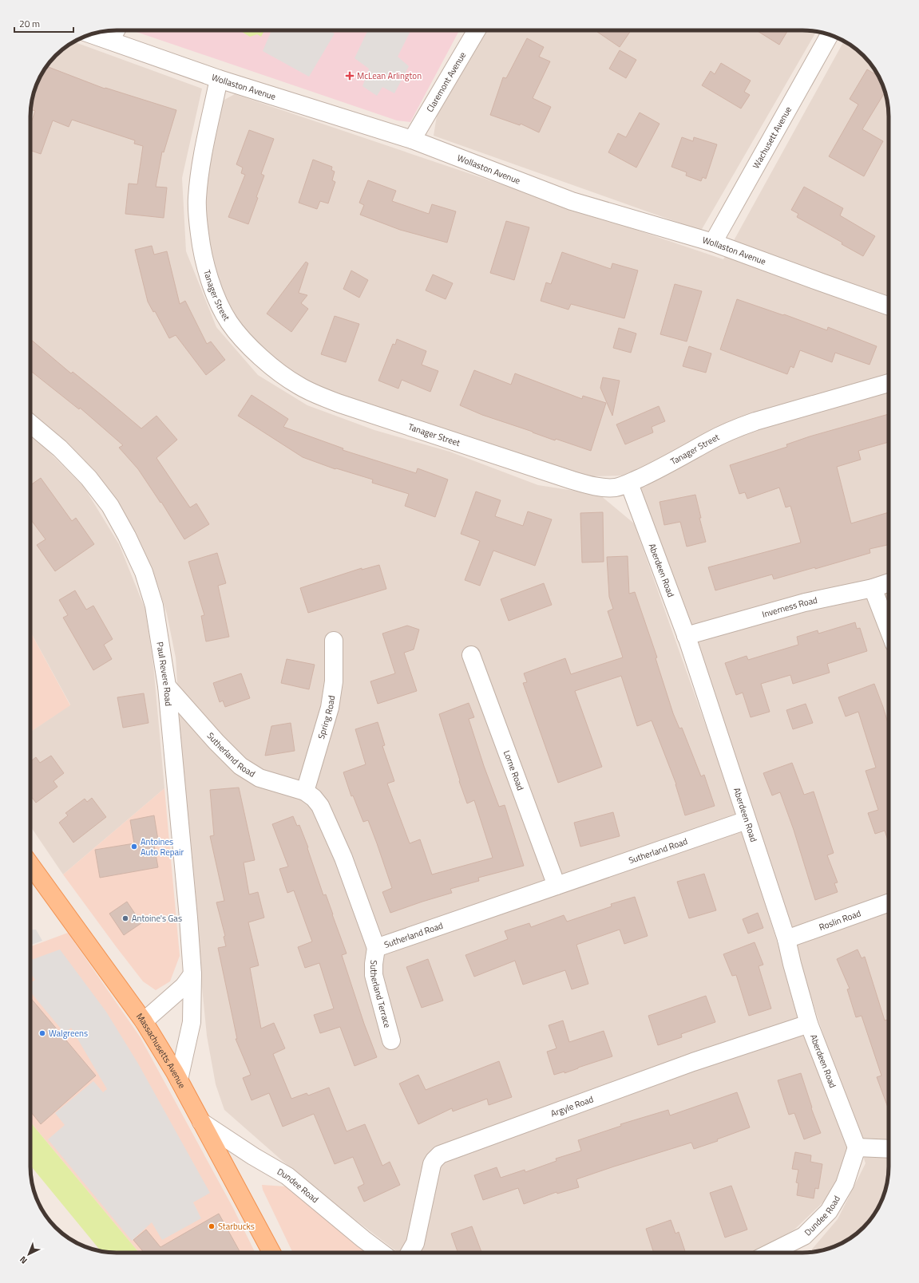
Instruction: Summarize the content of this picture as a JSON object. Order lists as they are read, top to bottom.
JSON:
{
  "streets": {
    "main road": ["Massachusetts Avenue"],
    "street": [
      "Claremont Avenue",
      "Wollaston Avenue",
      "Wachusett Avenue",
      "Tanager Street",
      "Aberdeen Road",
      "Inverness Road",
      "Paul Revere Road",
      "Spring Road",
      "Sutherland Road",
      "Lorne Road",
      "Roslin Road",
      "Sutherland Terrace",
      "Argyle Road",
      "Dundee Road"
    ]
  },
  "crossings": [
    ["Claremont Avenue", "Wollaston Avenue"],
    ["Wollaston Avenue", "Wachusett Avenue"],
    ["Wollaston Avenue", "Tanager Street"],
    ["Tanager Street", "Aberdeen Road"],
    ["Aberdeen Road", "Inverness Road"],
    ["Aberdeen Road", "Sutherland Road"],
    ["Aberdeen Road", "Roslin Road"],
    ["Aberdeen Road", "Argyle Road"],
    ["Aberdeen Road", "Dundee Road"],
    ["Paul Revere Road", "Sutherland Road"],
    ["Paul Revere Road", "Massachusetts Avenue"],
    ["Spring Road", "Sutherland Road"],
    ["Sutherland Road", "Lorne Road"],
    ["Sutherland Road", "Sutherland Terrace"],
    ["Massachusetts Avenue", "Dundee Road"]
  ],
  "places": {
    "health": ["McLean Arlington"],
    "other": [
      "Antoines Auto Repair",
      "Antoine's Gas",
      "Walgreens",
      "Starbucks"
    ]
  },
  "scale_bar": "20 m",
  "north": "bottom left"
}
